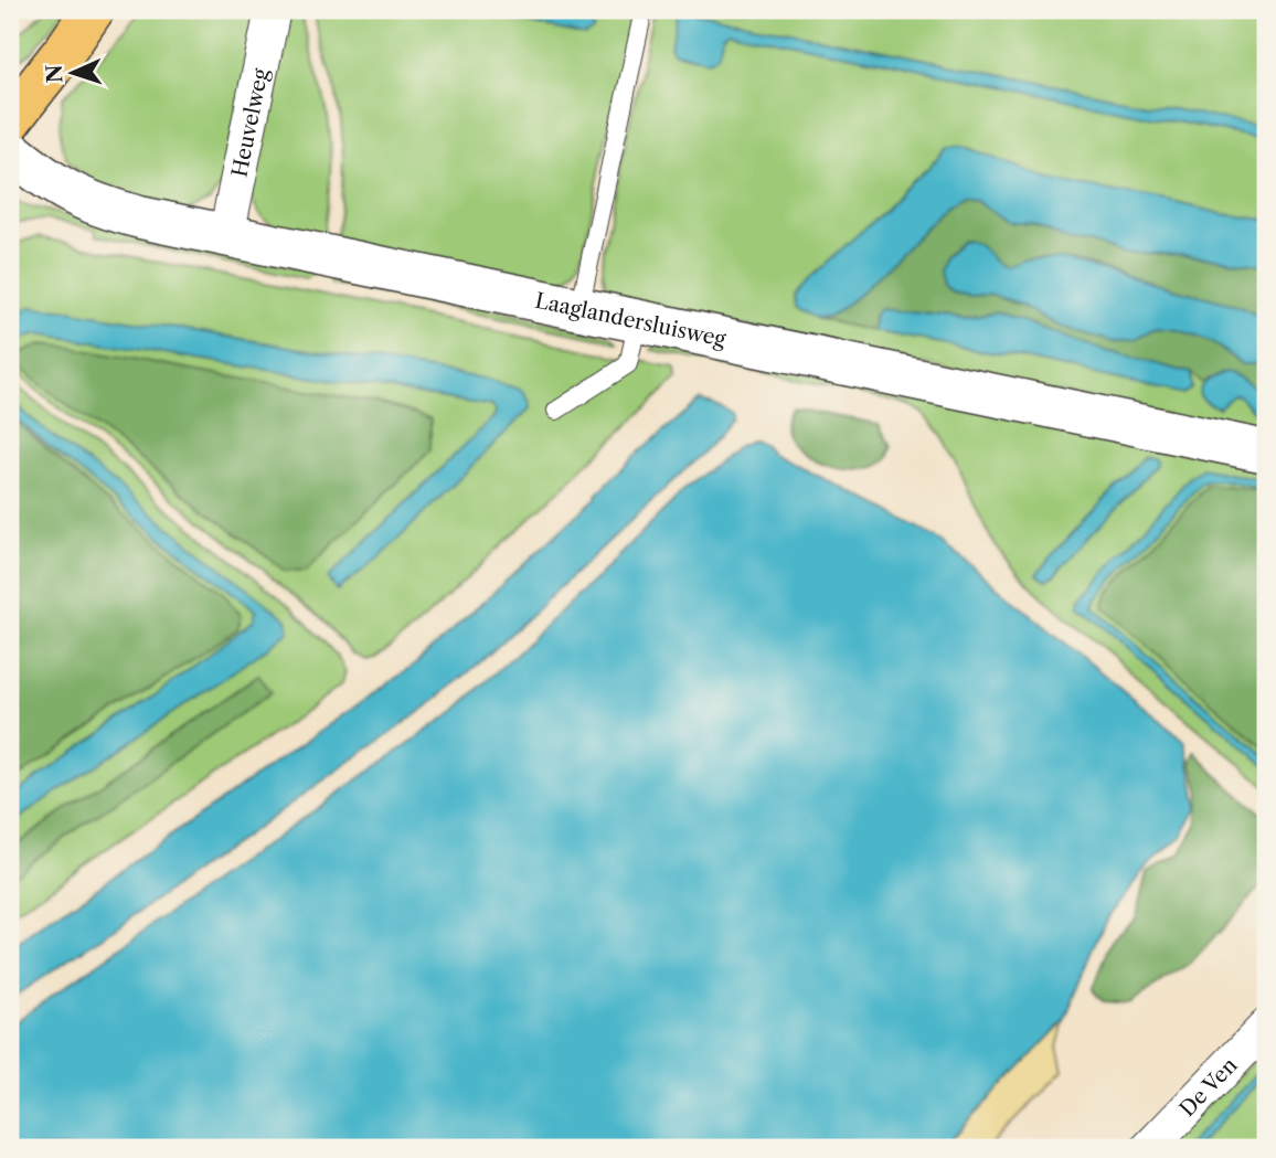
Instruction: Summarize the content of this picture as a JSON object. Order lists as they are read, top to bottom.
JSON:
{
  "streets": {
    "street": ["Heuvelweg", "Laaglandersluisweg", "De Ven"]
  },
  "crossings": [
    ["Heuvelweg", "Laaglandersluisweg"]
  ],
  "north": "left"
}
